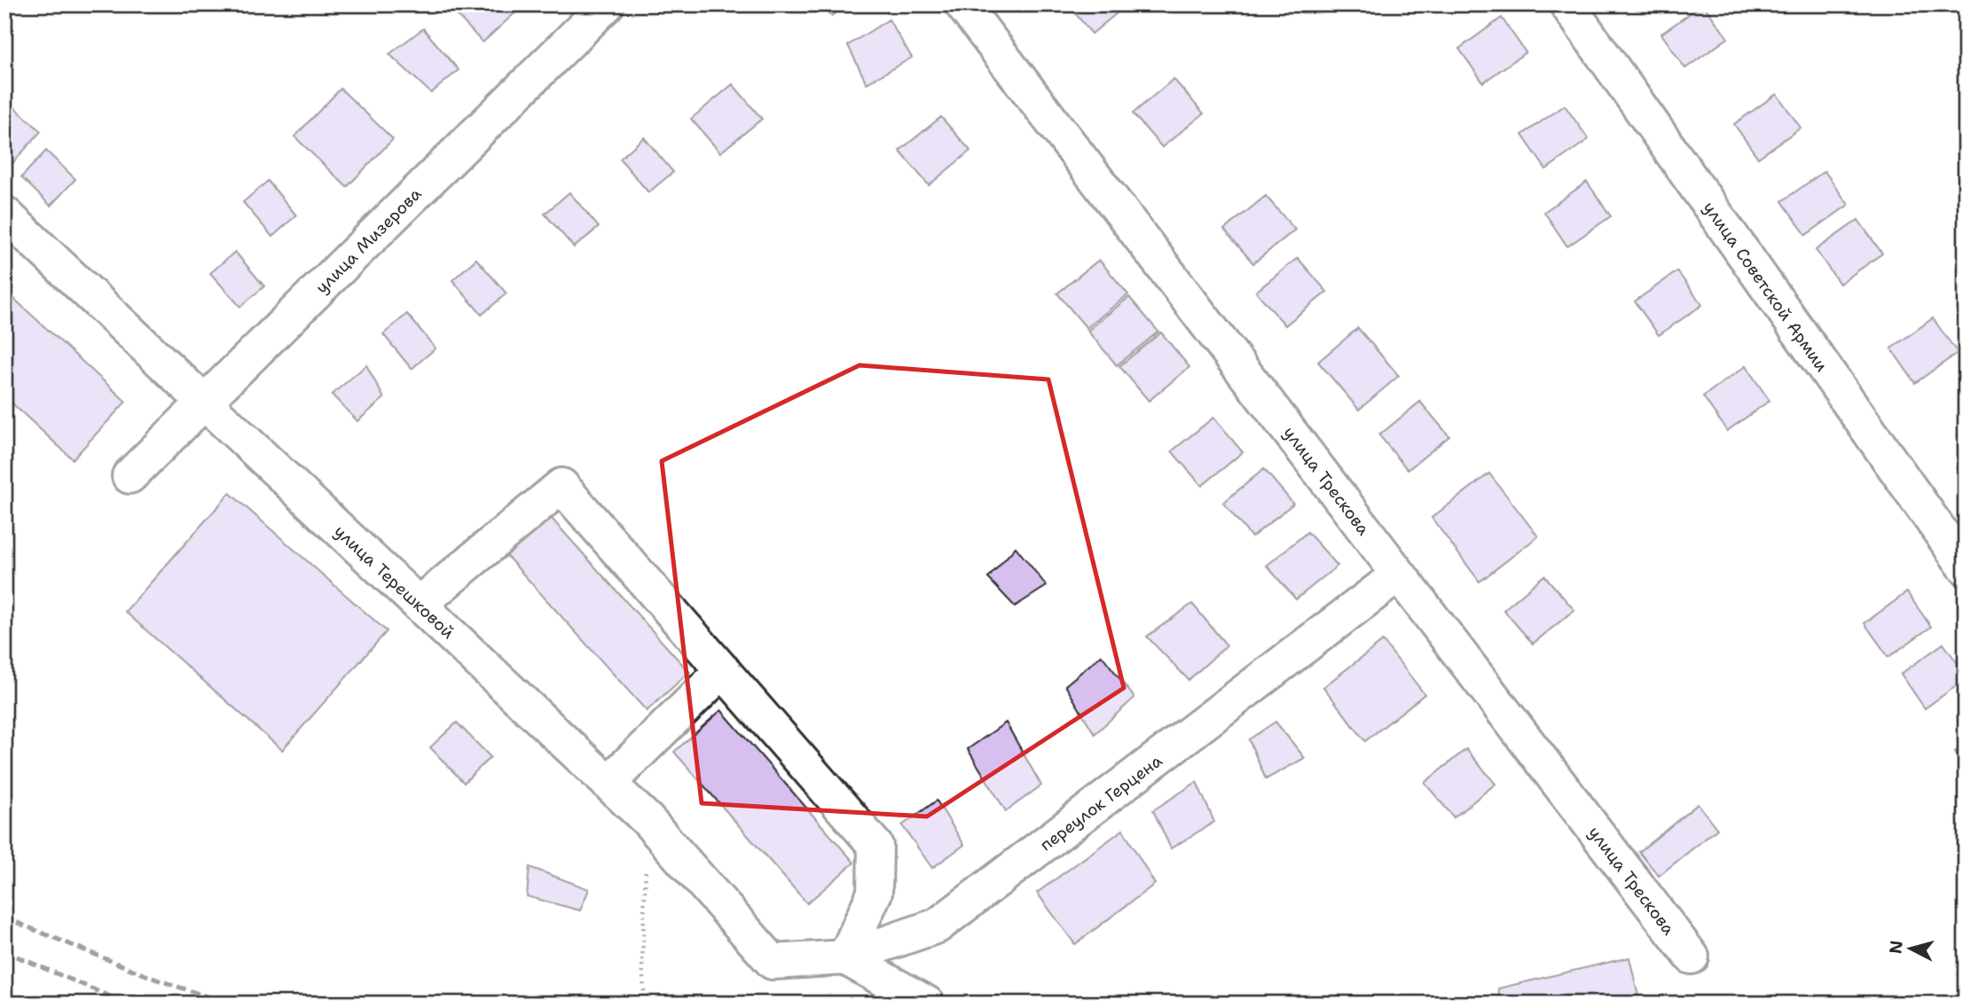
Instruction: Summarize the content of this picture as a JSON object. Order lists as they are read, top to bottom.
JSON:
{
  "streets": {
    "street": [
      "улица Мизерова",
      "улица Советской Армии",
      "улица Трескова",
      "улица Терешковой",
      "переулок Герцена"
    ]
  },
  "crossings": [
    ["улица Мизерова", "улица Терешковой"],
    ["улица Трескова", "переулок Герцена"],
    ["улица Терешковой", "переулок Герцена"]
  ],
  "north": "left"
}
